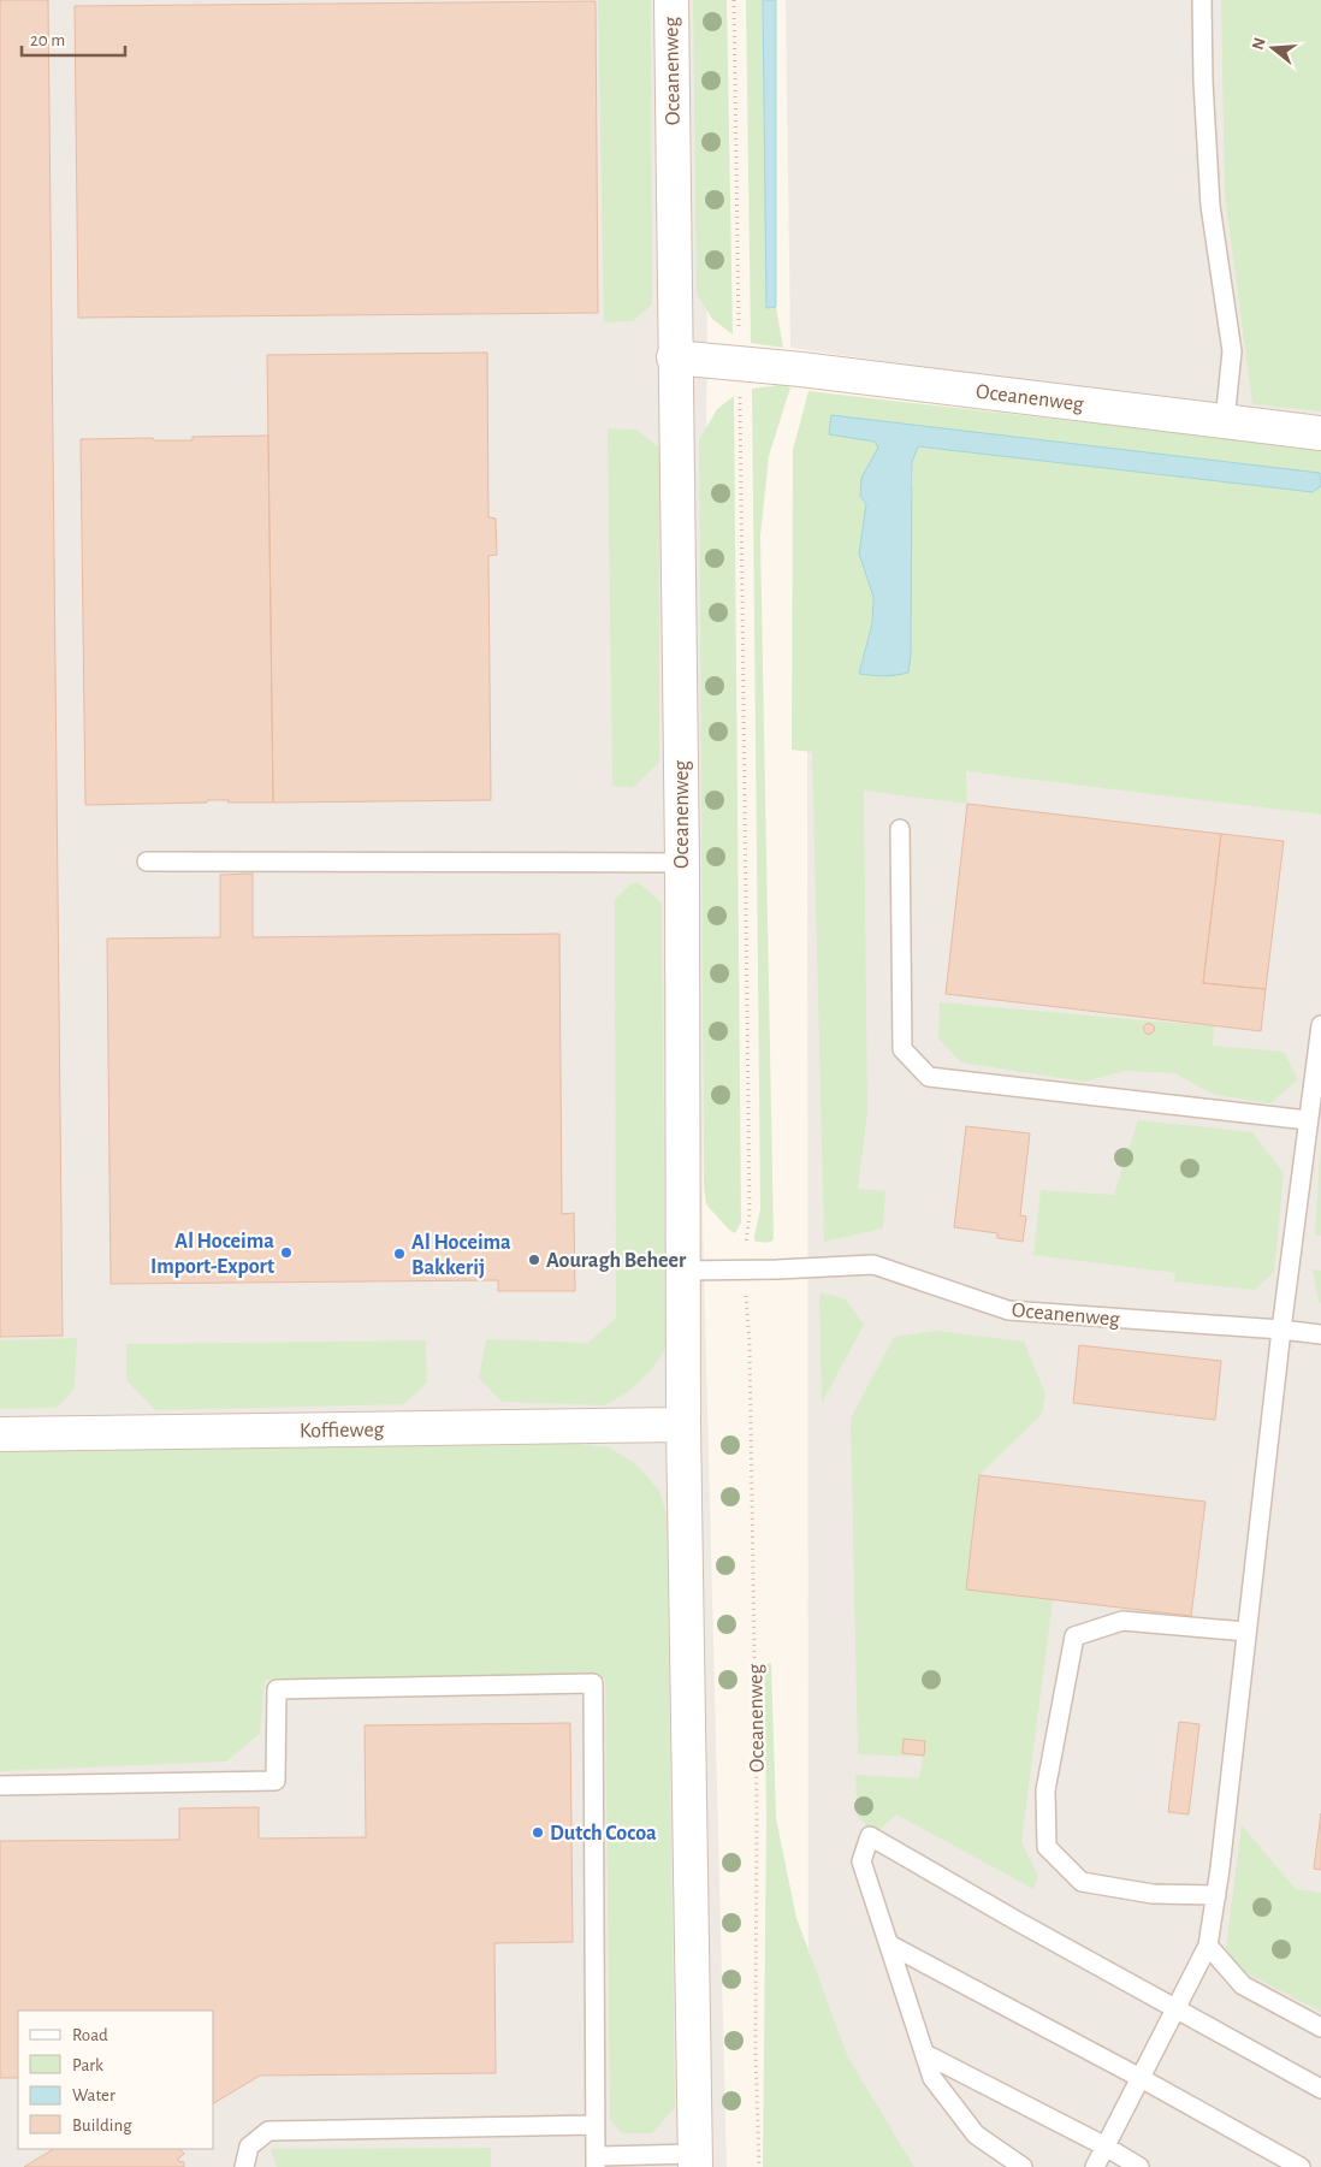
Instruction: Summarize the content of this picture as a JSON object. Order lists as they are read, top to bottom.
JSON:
{
  "streets": {
    "street": ["Oceanenweg", "Koffieweg"]
  },
  "crossings": [
    ["Oceanenweg", "Koffieweg"]
  ],
  "places": [
    "Al Hoceima Import-Export",
    "Al Hoceima Bakkerij",
    "Aouragh Beheer",
    "Dutch Cocoa"
  ],
  "legend": [
    "Road",
    "Park",
    "Water",
    "Building"
  ],
  "scale_bar": "20 m",
  "north": "left"
}
